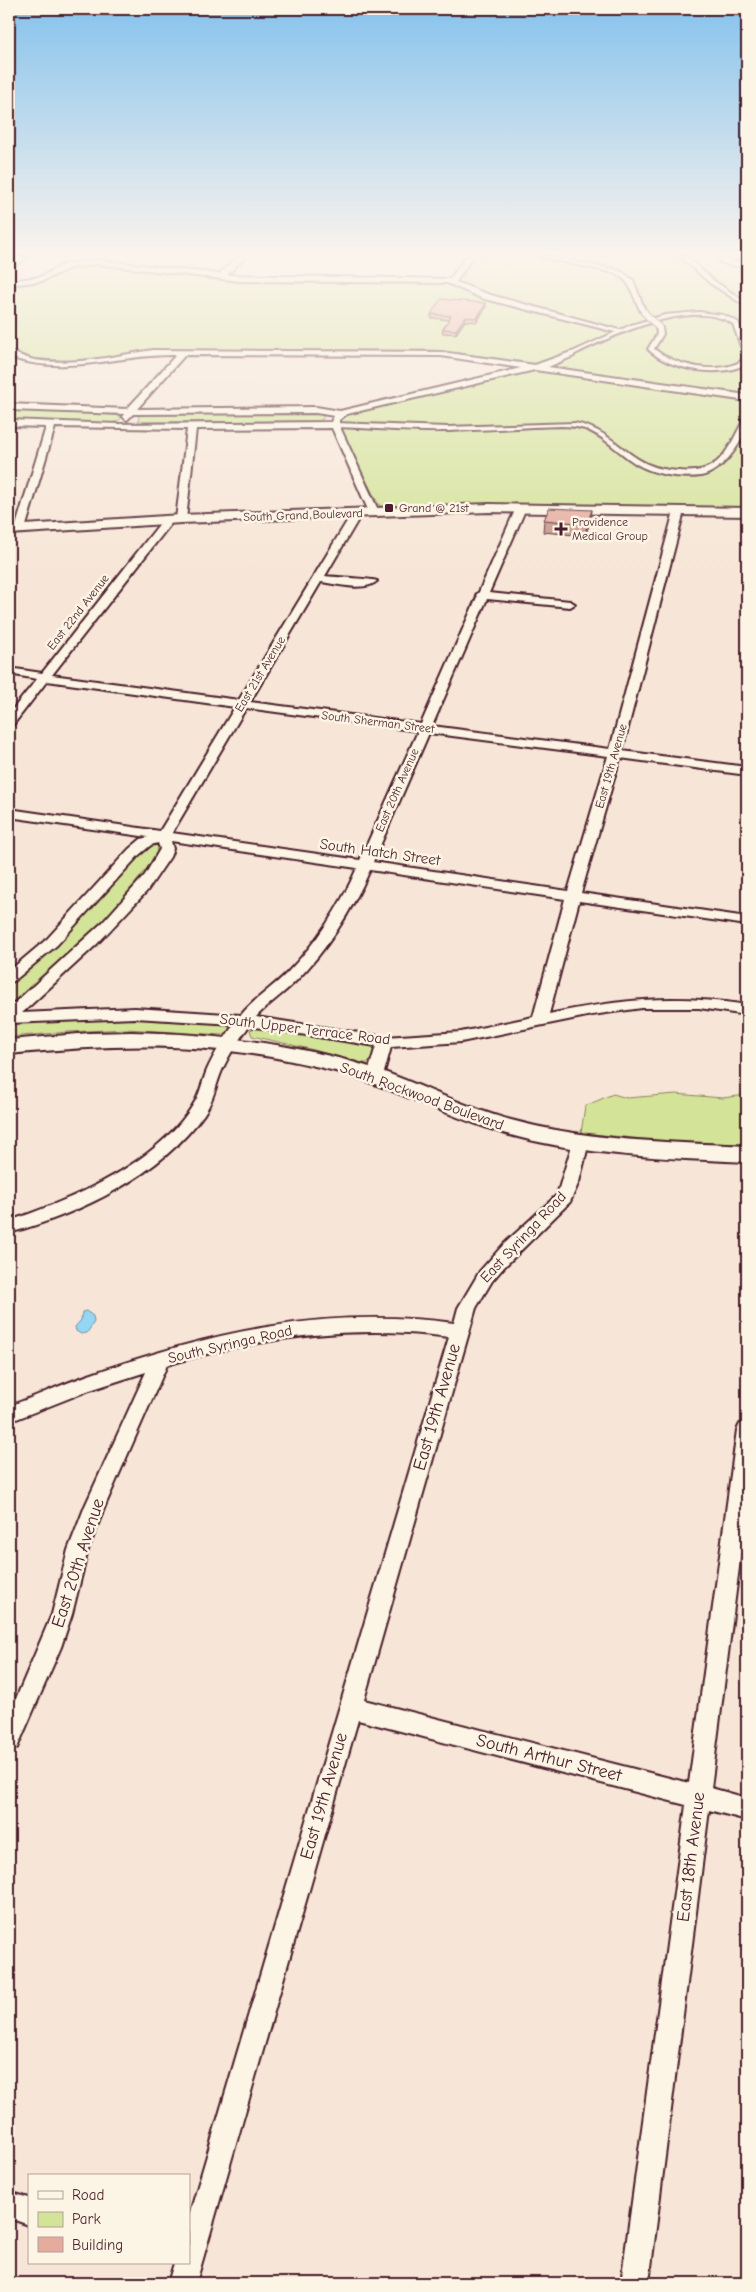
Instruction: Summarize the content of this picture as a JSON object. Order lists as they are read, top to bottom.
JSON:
{
  "streets": {
    "main road": ["South Grand Boulevard"],
    "street": [
      "East 22nd Avenue",
      "East 21st Avenue",
      "South Sherman Street",
      "East 19th Avenue",
      "East 20th Avenue",
      "South Hatch Street",
      "South Upper Terrace Road",
      "South Rockwood Boulevard",
      "East Syringa Road",
      "South Syringa Road",
      "South Arthur Street",
      "East 18th Avenue"
    ]
  },
  "crossings": [
    ["South Grand Boulevard", "East 22nd Avenue"],
    ["South Grand Boulevard", "East 21st Avenue"],
    ["South Grand Boulevard", "East 19th Avenue"],
    ["South Grand Boulevard", "East 20th Avenue"],
    ["East 22nd Avenue", "South Sherman Street"],
    ["East 21st Avenue", "South Sherman Street"],
    ["East 21st Avenue", "South Hatch Street"],
    ["South Sherman Street", "East 19th Avenue"],
    ["South Sherman Street", "East 20th Avenue"],
    ["East 19th Avenue", "South Hatch Street"],
    ["East 19th Avenue", "South Upper Terrace Road"],
    ["East 19th Avenue", "East Syringa Road"],
    ["East 19th Avenue", "South Syringa Road"],
    ["East 19th Avenue", "South Arthur Street"],
    ["East 20th Avenue", "South Hatch Street"],
    ["East 20th Avenue", "South Upper Terrace Road"],
    ["East 20th Avenue", "South Rockwood Boulevard"],
    ["East 20th Avenue", "South Syringa Road"],
    ["South Rockwood Boulevard", "East Syringa Road"],
    ["East Syringa Road", "South Syringa Road"],
    ["South Arthur Street", "East 18th Avenue"]
  ],
  "places": {
    "transit": ["Grand @ 21st"],
    "health": ["Providence Medical Group"]
  },
  "legend": ["Road", "Park", "Building"]
}
